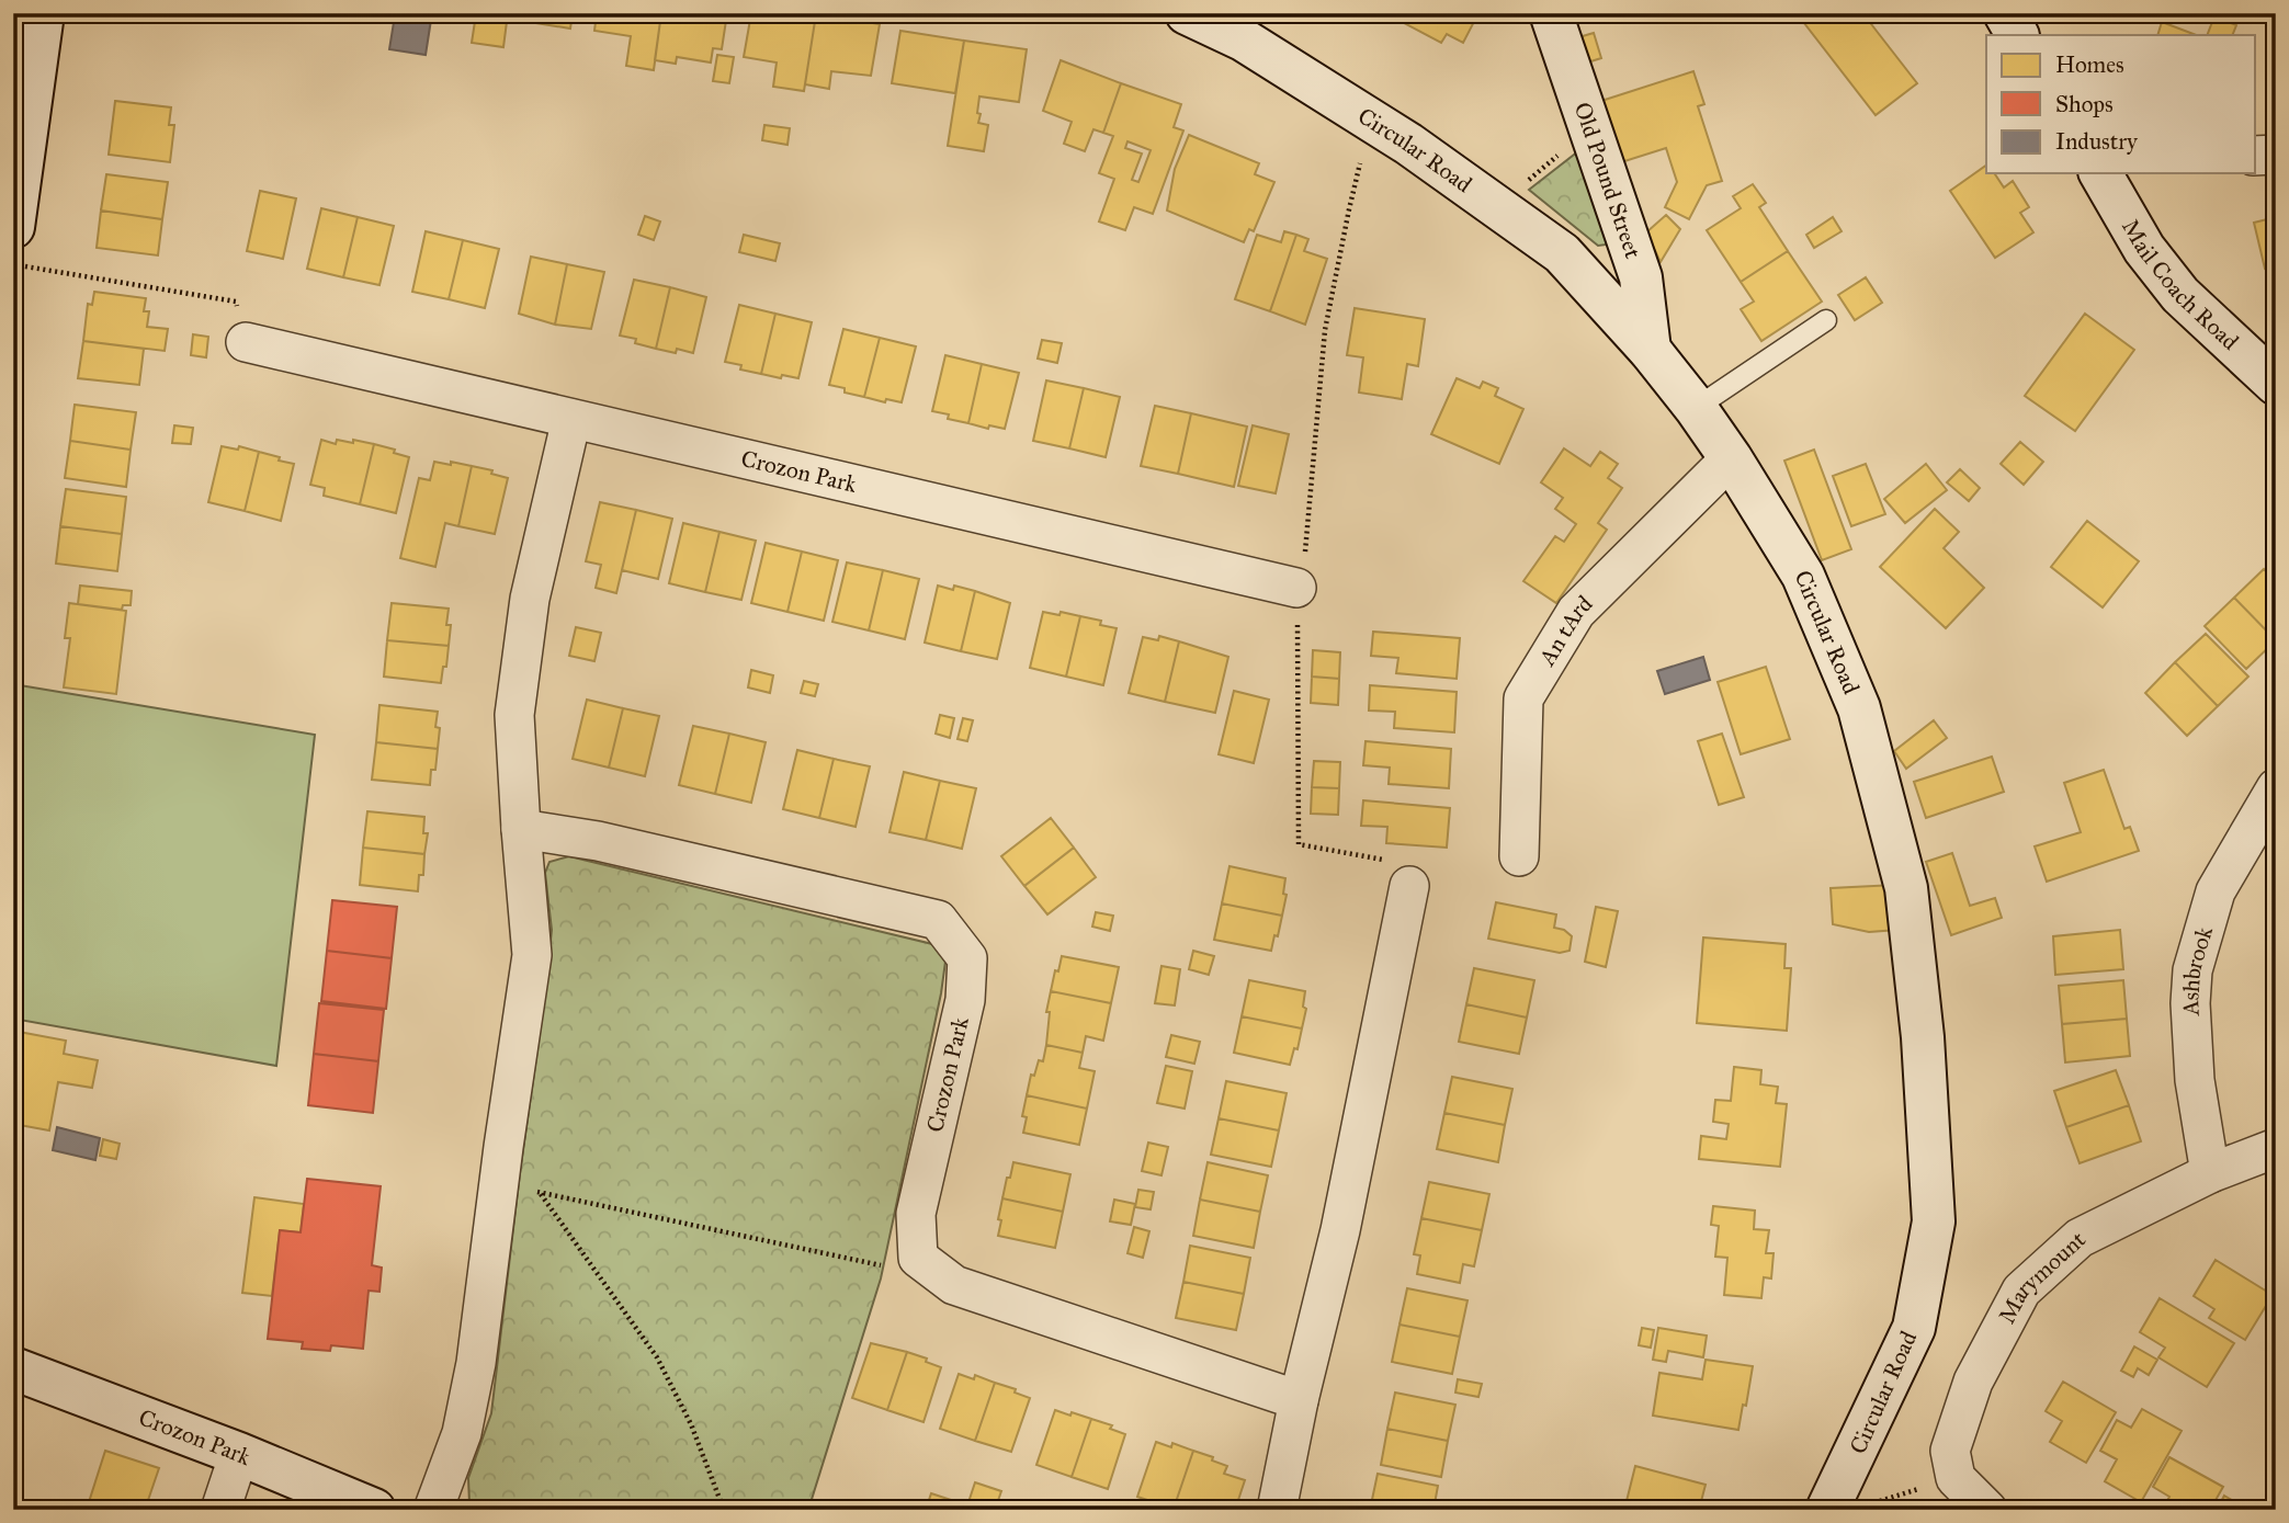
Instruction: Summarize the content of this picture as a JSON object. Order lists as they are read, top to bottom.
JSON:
{
  "streets": {
    "street": [
      "Circular Road",
      "Old Pound Street",
      "Mail Coach Road",
      "Crozon Park",
      "An tArd",
      "Ashbrook",
      "Marymount"
    ]
  },
  "crossings": [
    ["Circular Road", "Old Pound Street"],
    ["Circular Road", "An tArd"],
    ["Ashbrook", "Marymount"]
  ],
  "legend": ["Homes", "Shops", "Industry"]
}
